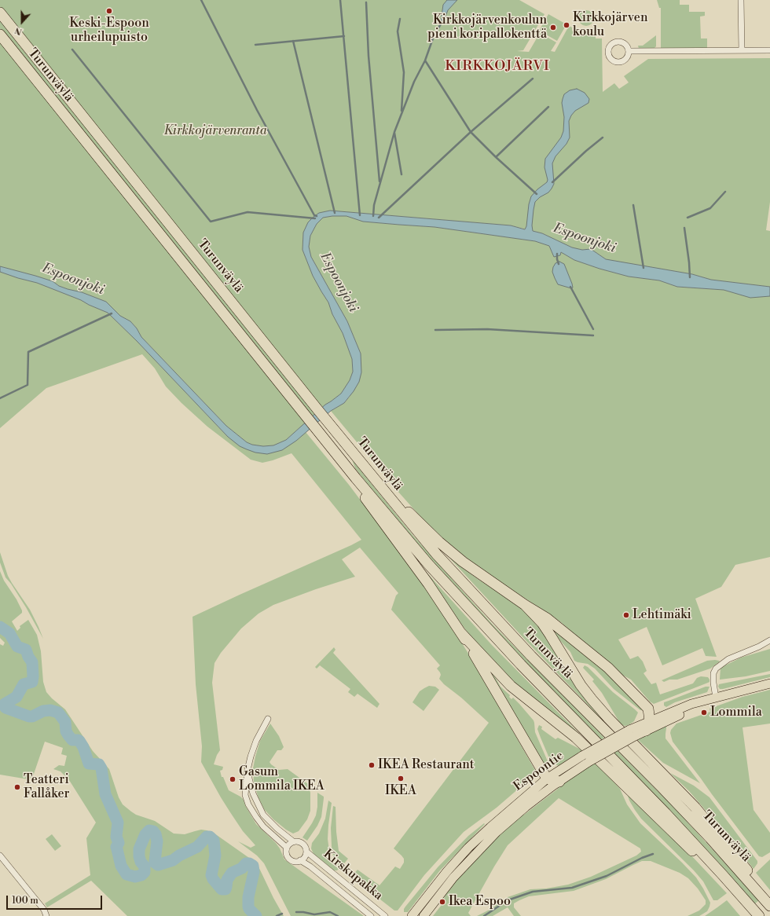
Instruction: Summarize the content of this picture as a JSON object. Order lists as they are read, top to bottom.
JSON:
{
  "streets": {
    "highway": ["Turunväylä"],
    "main road": ["Espoontie"],
    "street": ["Kirskupakka"]
  },
  "districts": ["KIRKKOJÄRVI"],
  "water": ["Espoonjoki"],
  "parks": ["Kirkkojärvenranta"],
  "places": [
    "Keski-Espoon urheilupuisto",
    "Kirkkojärven koulu",
    "Kirkkojärvenkoulun pieni koripallokenttä",
    "Lehtimäki",
    "Lommila",
    "IKEA Restaurant",
    "IKEA",
    "Gasum Lommila IKEA",
    "Teatteri Fallåker",
    "Ikea Espoo"
  ],
  "scale_bar": "100 m",
  "north": "bottom"
}
